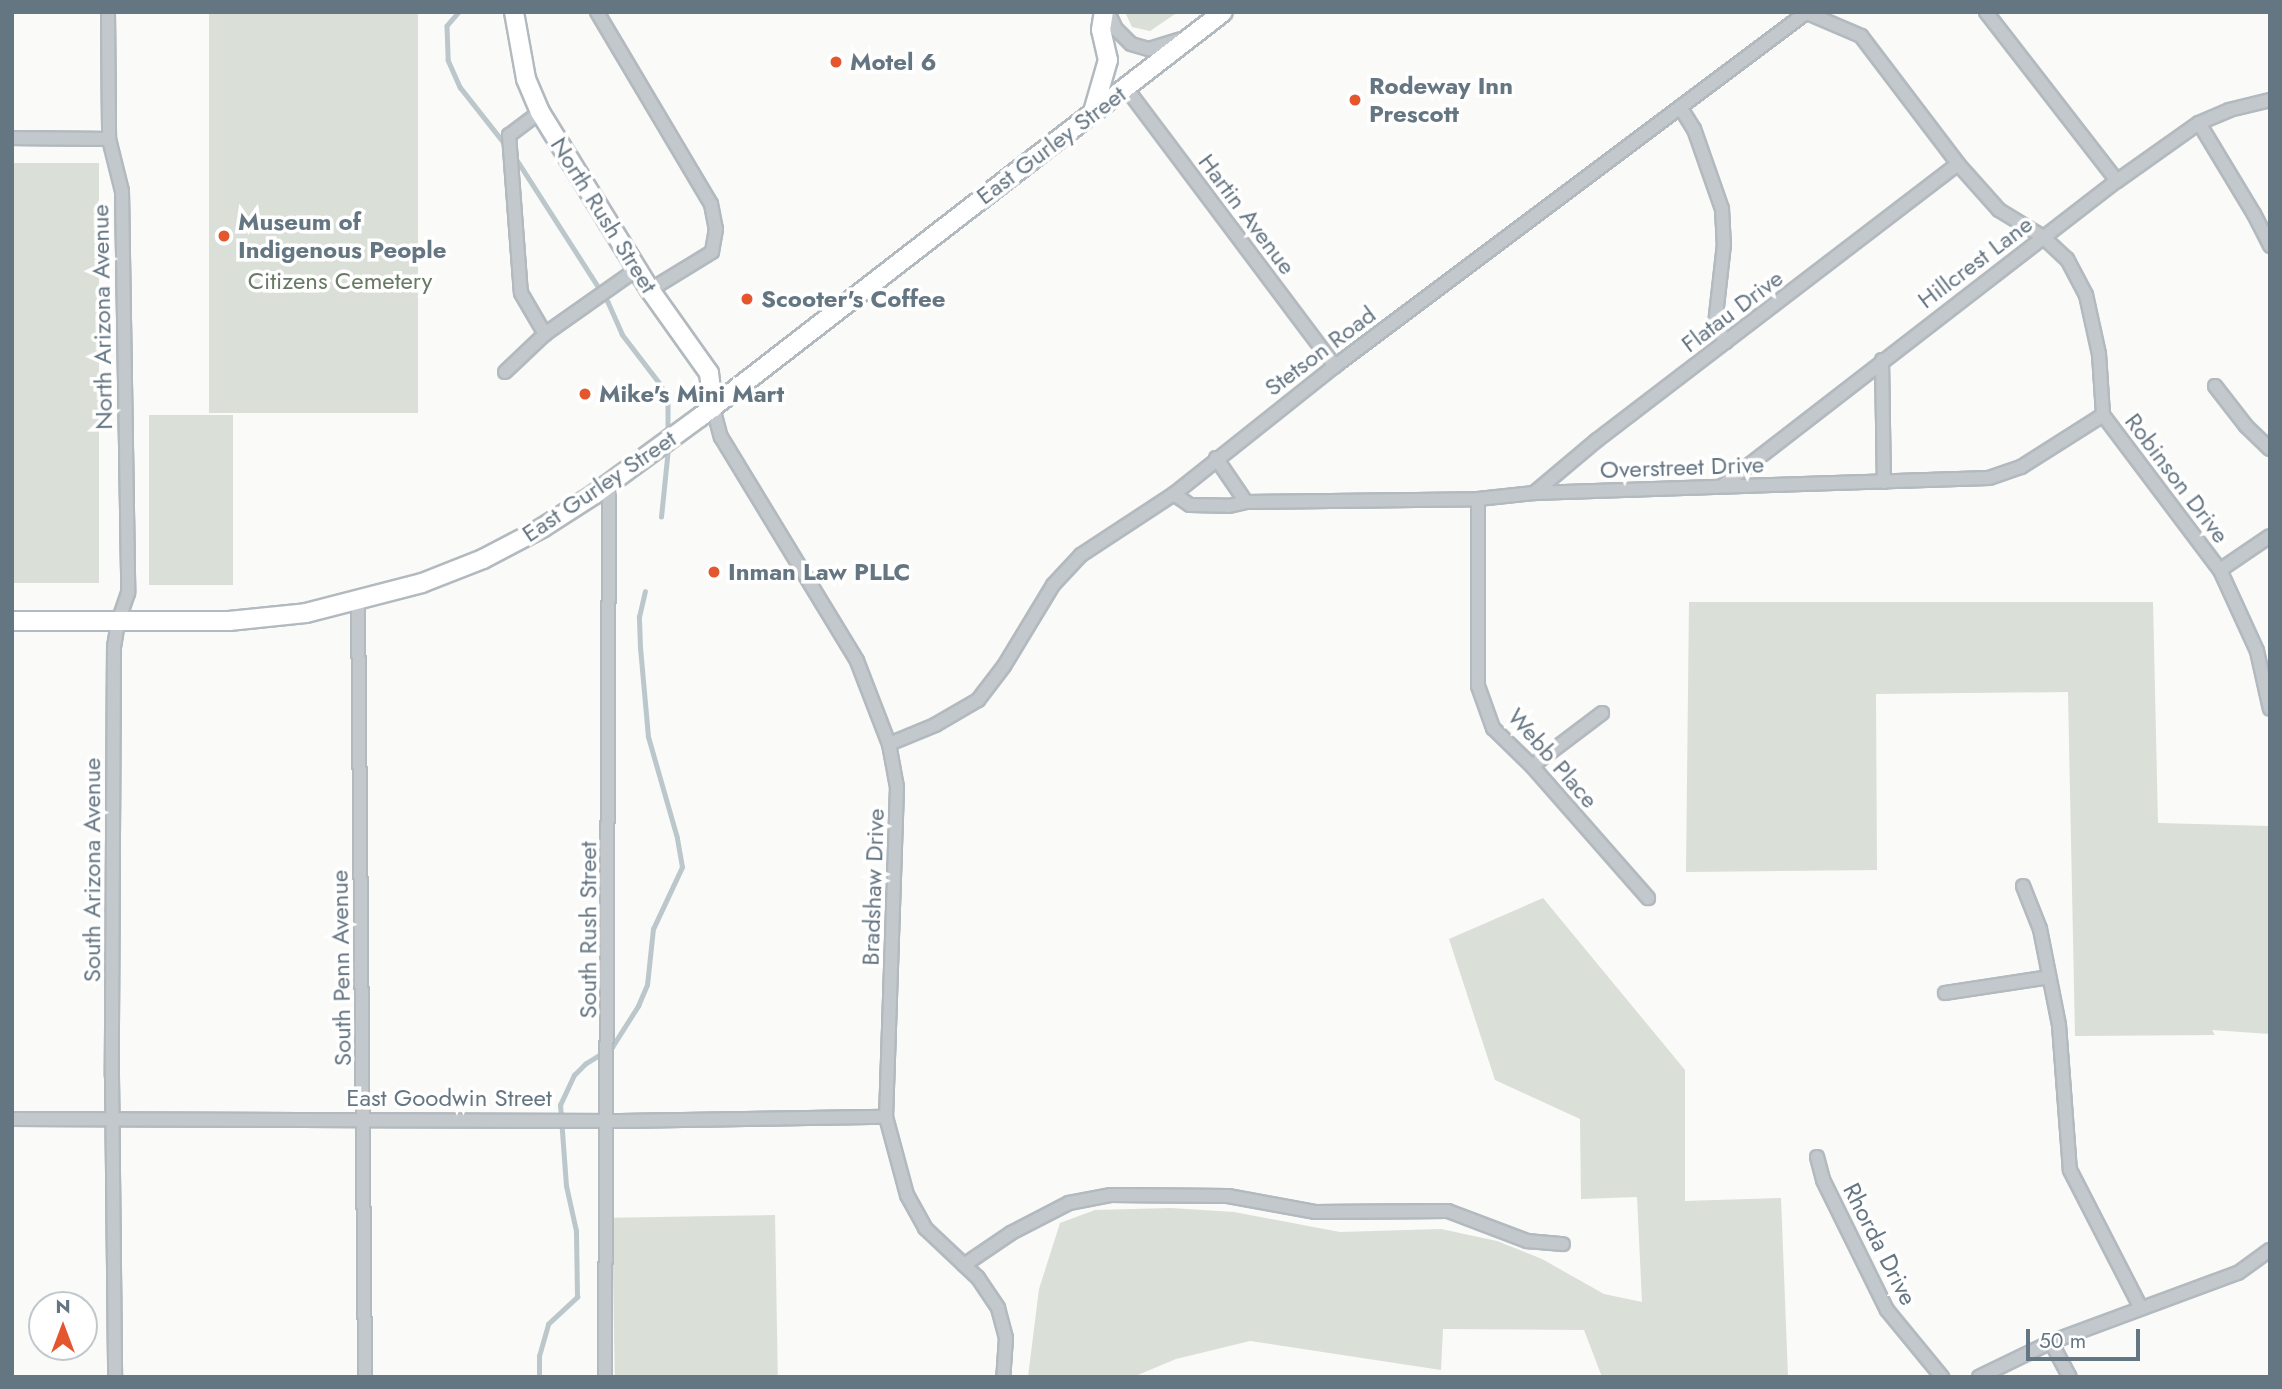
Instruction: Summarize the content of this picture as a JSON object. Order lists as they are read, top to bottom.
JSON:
{
  "streets": {
    "main road": ["East Gurley Street", "North Rush Street"],
    "street": [
      "Hartin Avenue",
      "Hillcrest Lane",
      "Flatau Drive",
      "North Arizona Avenue",
      "Stetson Road",
      "Overstreet Drive",
      "Robinson Drive",
      "Webb Place",
      "South Arizona Avenue",
      "Bradshaw Drive",
      "South Rush Street",
      "South Penn Avenue",
      "East Goodwin Street",
      "Rhorda Drive"
    ]
  },
  "crossings": [
    ["East Gurley Street", "Hartin Avenue"],
    ["East Gurley Street", "North Rush Street"],
    ["East Gurley Street", "North Arizona Avenue"],
    ["East Gurley Street", "South Arizona Avenue"],
    ["East Gurley Street", "Bradshaw Drive"],
    ["East Gurley Street", "South Rush Street"],
    ["East Gurley Street", "South Penn Avenue"],
    ["Hartin Avenue", "Stetson Road"],
    ["North Rush Street", "Bradshaw Drive"],
    ["Hillcrest Lane", "Overstreet Drive"],
    ["Hillcrest Lane", "Robinson Drive"],
    ["Flatau Drive", "Overstreet Drive"],
    ["Flatau Drive", "Robinson Drive"],
    ["North Arizona Avenue", "South Arizona Avenue"],
    ["Stetson Road", "Overstreet Drive"],
    ["Stetson Road", "Robinson Drive"],
    ["Stetson Road", "Bradshaw Drive"],
    ["Overstreet Drive", "Robinson Drive"],
    ["Overstreet Drive", "Webb Place"],
    ["South Arizona Avenue", "East Goodwin Street"],
    ["Bradshaw Drive", "East Goodwin Street"],
    ["South Rush Street", "East Goodwin Street"],
    ["South Penn Avenue", "East Goodwin Street"]
  ],
  "parks": ["Citizens Cemetery"],
  "places": [
    "Motel 6",
    "Rodeway Inn Prescott",
    "Museum of Indigenous People",
    "Scooter's Coffee",
    "Mike's Mini Mart",
    "Inman Law PLLC"
  ],
  "scale_bar": "50 m",
  "north": "top"
}
